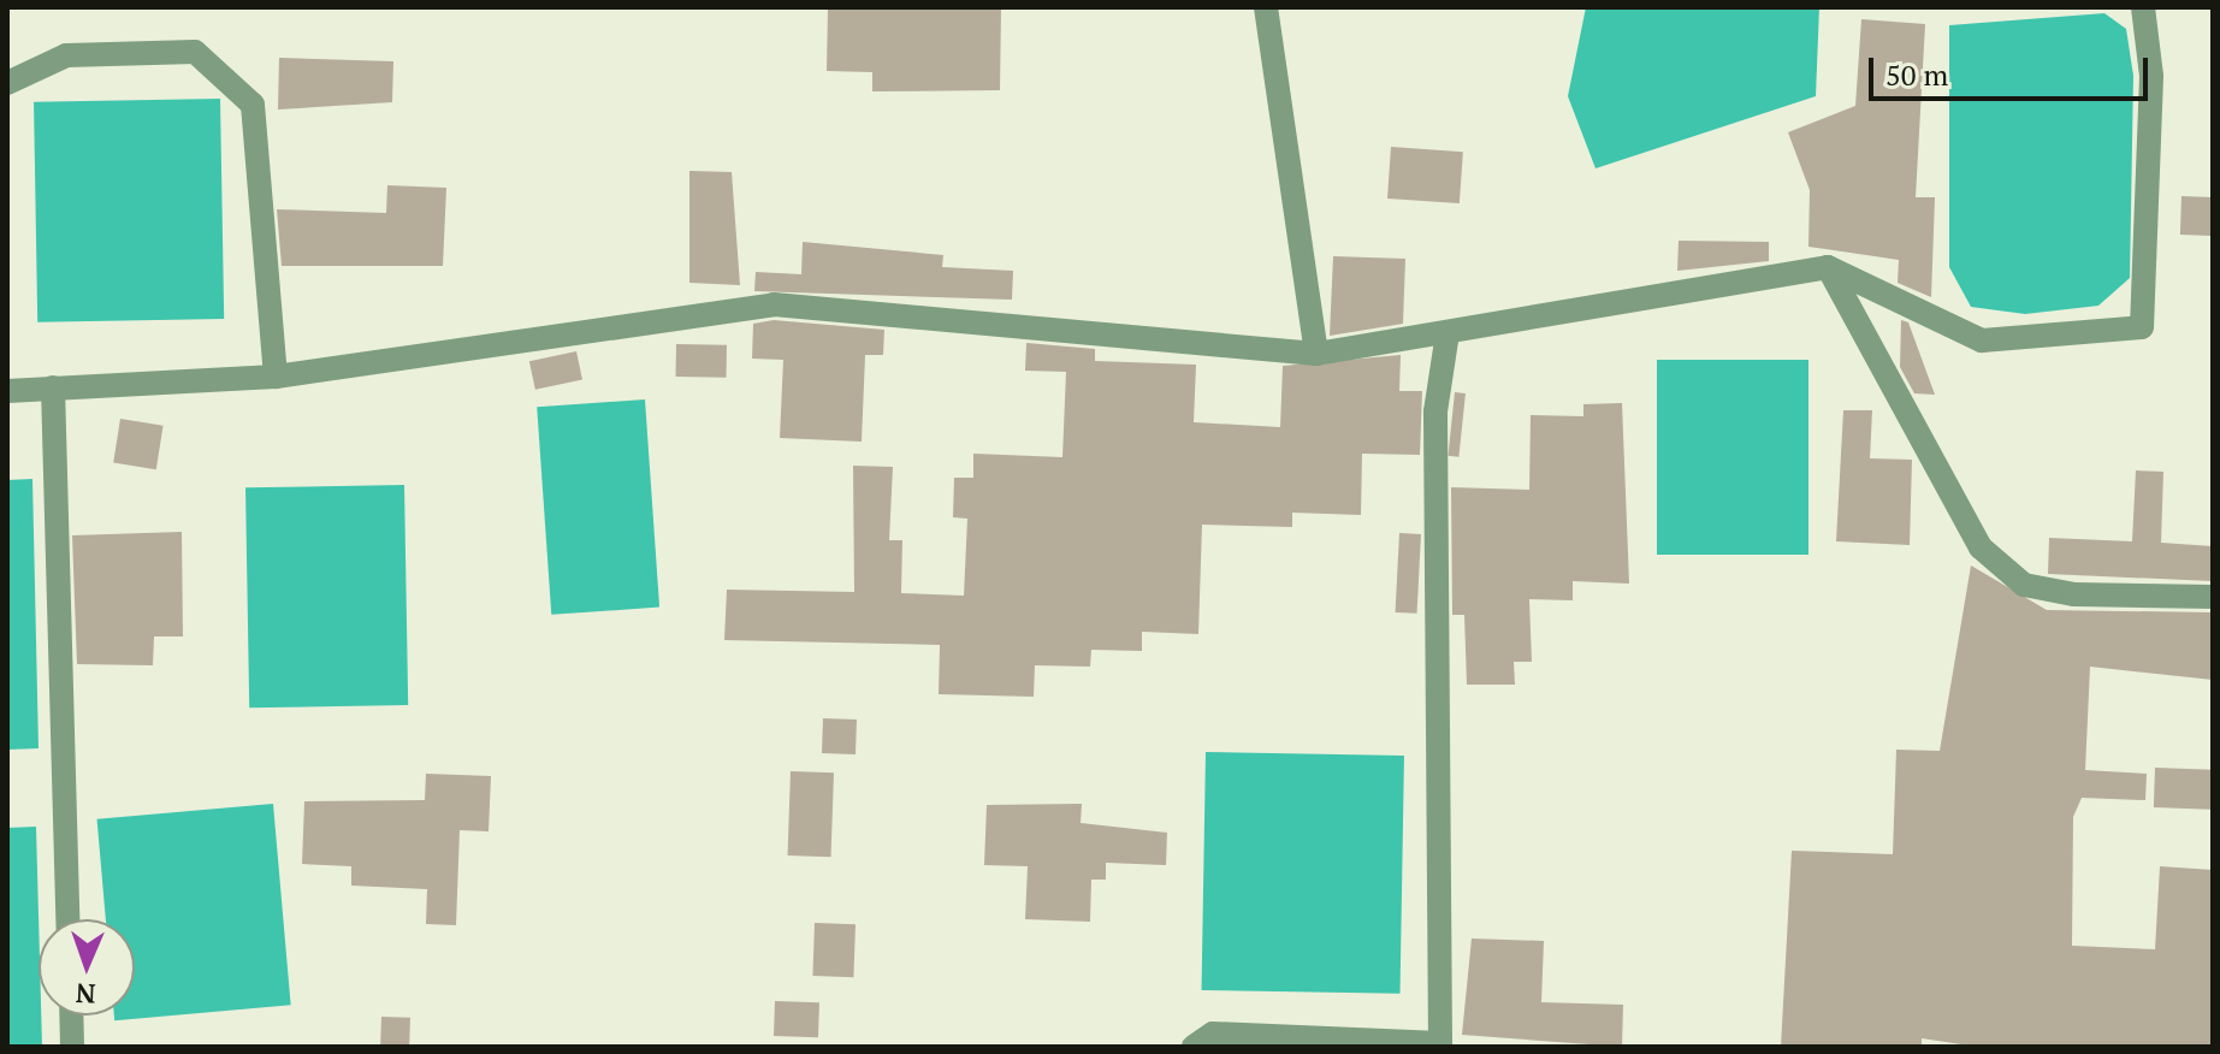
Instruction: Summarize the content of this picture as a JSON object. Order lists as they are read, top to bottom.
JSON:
{
  "scale_bar": "50 m",
  "north": "bottom"
}
